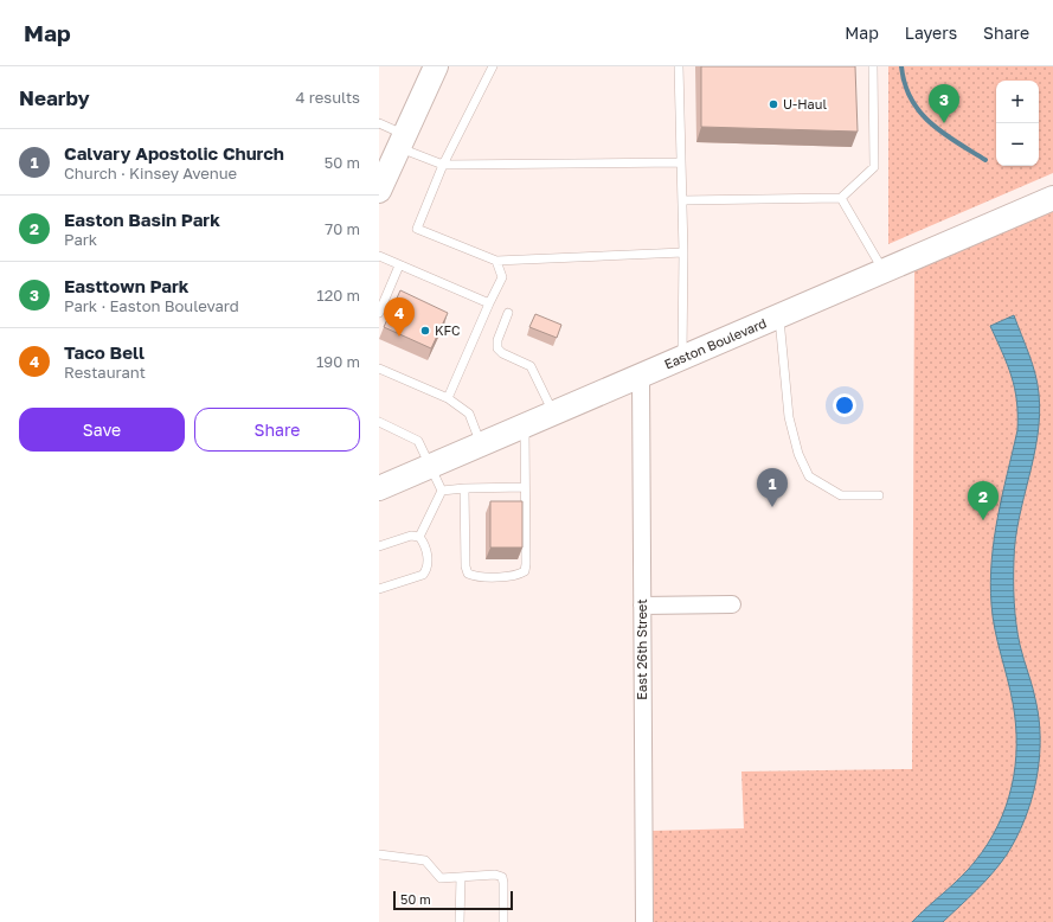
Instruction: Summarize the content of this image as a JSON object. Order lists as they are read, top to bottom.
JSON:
{
  "streets": {
    "main road": ["Easton Boulevard"],
    "street": ["East 26th Street"]
  },
  "crossings": [
    ["Easton Boulevard", "East 26th Street"]
  ],
  "places": ["U-Haul", "KFC"],
  "scale_bar": "50 m",
  "page": {
    "header": "Map",
    "nav": ["Map", "Layers", "Share"],
    "heading": ["Nearby", "4 results"],
    "map_buttons": ["+", "−"],
    "pins": [
      "3",
      "4",
      "1",
      "2"
    ],
    "list": [
      {
        "mark": "1",
        "name": "Calvary Apostolic Church",
        "note": "Church · Kinsey Avenue",
        "value": "50 m"
      },
      {
        "mark": "2",
        "name": "Easton Basin Park",
        "note": "Park",
        "value": "70 m"
      },
      {
        "mark": "3",
        "name": "Easttown Park",
        "note": "Park · Easton Boulevard",
        "value": "120 m"
      },
      {
        "mark": "4",
        "name": "Taco Bell",
        "note": "Restaurant",
        "value": "190 m"
      }
    ],
    "buttons": ["Save", "Share"],
    "scale": "50 m"
  }
}
